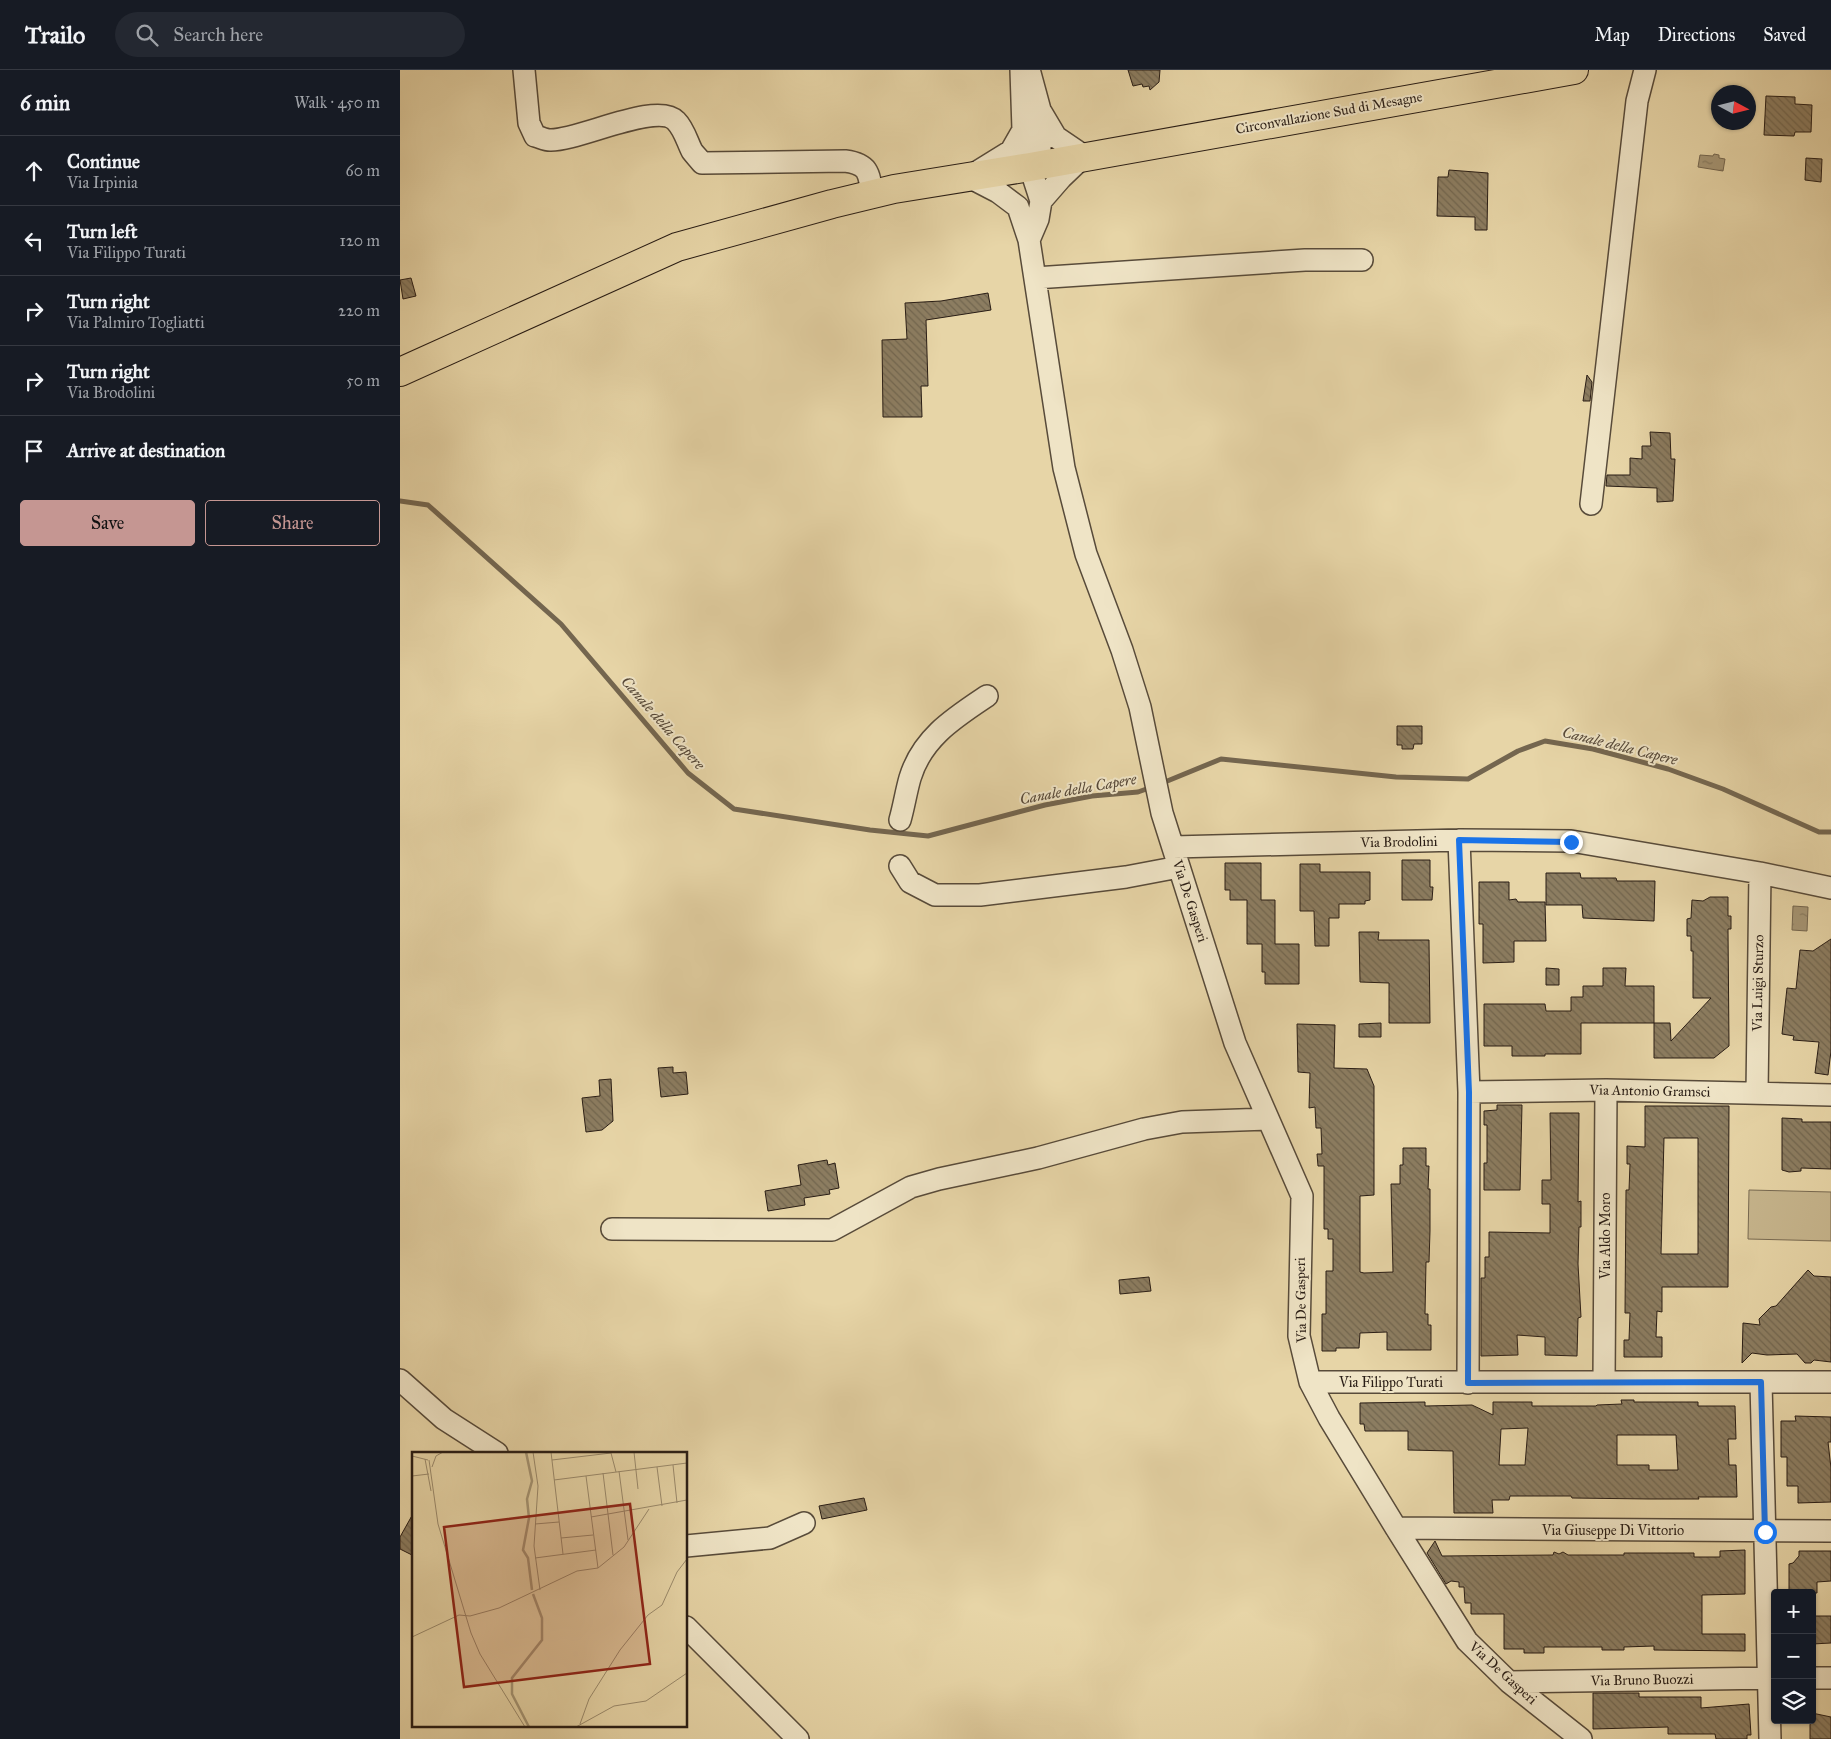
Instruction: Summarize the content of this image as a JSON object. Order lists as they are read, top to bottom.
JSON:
{
  "streets": {
    "main road": ["Circonvallazione Sud di Mesagne"],
    "street": [
      "Via Brodolini",
      "Via De Gasperi",
      "Via Luigi Sturzo",
      "Via Antonio Gramsci",
      "Via Aldo Moro",
      "Via Filippo Turati",
      "Via Giuseppe Di Vittorio",
      "Via Bruno Buozzi"
    ]
  },
  "crossings": [
    ["Via Brodolini", "Via De Gasperi"],
    ["Via Brodolini", "Via Luigi Sturzo"],
    ["Via De Gasperi", "Via Filippo Turati"],
    ["Via De Gasperi", "Via Giuseppe Di Vittorio"],
    ["Via De Gasperi", "Via Bruno Buozzi"],
    ["Via Luigi Sturzo", "Via Antonio Gramsci"],
    ["Via Antonio Gramsci", "Via Aldo Moro"],
    ["Via Aldo Moro", "Via Filippo Turati"]
  ],
  "water": ["Canale della Capere"],
  "north": "right",
  "page": {
    "header": "Trailo",
    "search": "Search here",
    "nav": ["Map", "Directions", "Saved"],
    "heading": ["6 min", "Walk · 450 m"],
    "list": [
      ["Continue", "Via Irpinia", "60 m"],
      ["Turn left", "Via Filippo Turati", "120 m"],
      ["Turn right", "Via Palmiro Togliatti", "220 m"],
      ["Turn right", "Via Brodolini", "50 m"],
      "Arrive at destination"
    ],
    "buttons": ["Save", "Share"],
    "map_buttons": ["+", "−"]
  }
}
